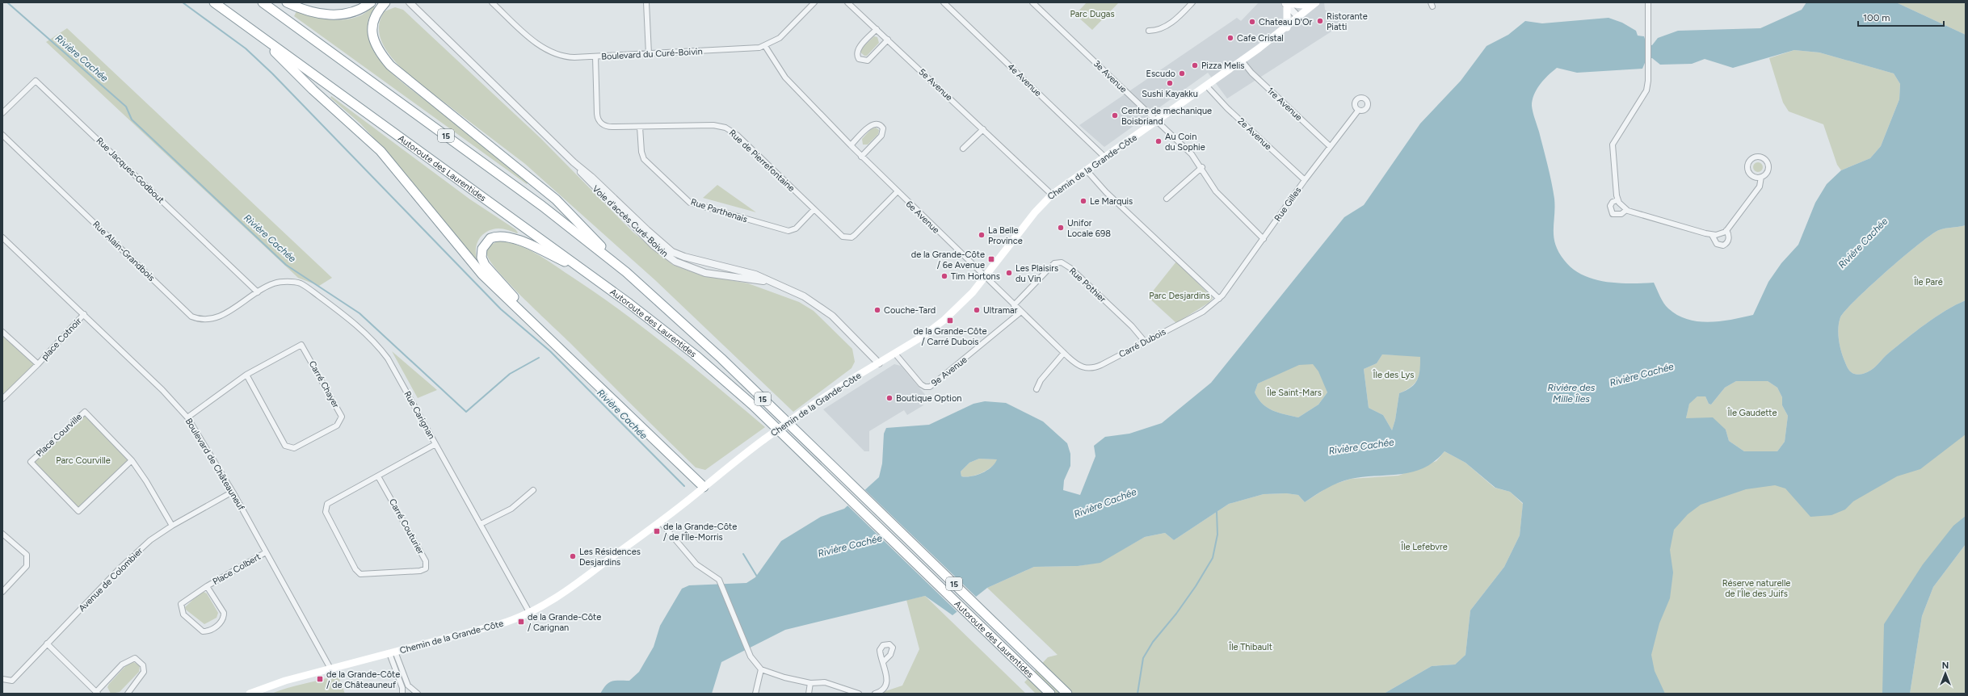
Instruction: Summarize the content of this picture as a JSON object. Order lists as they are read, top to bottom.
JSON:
{
  "streets": {
    "highway": ["15", "Autoroute des Laurentides"],
    "main road": ["Chemin de la Grande-Côte"],
    "street": [
      "Boulevard du Curé-Boivin",
      "3e Avenue",
      "4e Avenue",
      "5e Avenue",
      "1re Avenue",
      "2e Avenue",
      "Rue de Pierrefontaine",
      "Rue Jacques-Godbout",
      "Rue Gilles",
      "Rue Parthenais",
      "6e Avenue",
      "Voie d'accès Curé-Boivin",
      "Rue Alain-Grandbois",
      "Rue Pothier",
      "place Cotnoir",
      "Carré Dubois",
      "9e Avenue",
      "Carré Chayer",
      "Rue Carignan",
      "Place Courville",
      "Boulevard de Châteauneuf",
      "Carré Couturier",
      "Place Colbert",
      "Avenue de Colombier"
    ]
  },
  "crossings": [
    ["Boulevard du Curé-Boivin", "Rue de Pierrefontaine"],
    ["Boulevard du Curé-Boivin", "6e Avenue"],
    ["3e Avenue", "Chemin de la Grande-Côte"],
    ["3e Avenue", "Rue Gilles"],
    ["4e Avenue", "Chemin de la Grande-Côte"],
    ["5e Avenue", "Chemin de la Grande-Côte"],
    ["1re Avenue", "Chemin de la Grande-Côte"],
    ["1re Avenue", "Rue Gilles"],
    ["2e Avenue", "Chemin de la Grande-Côte"],
    ["2e Avenue", "Rue Gilles"],
    ["Rue de Pierrefontaine", "Rue Parthenais"],
    ["Rue de Pierrefontaine", "6e Avenue"],
    ["Chemin de la Grande-Côte", "6e Avenue"],
    ["Chemin de la Grande-Côte", "Voie d'accès Curé-Boivin"],
    ["Chemin de la Grande-Côte", "Carré Dubois"],
    ["Chemin de la Grande-Côte", "9e Avenue"],
    ["Chemin de la Grande-Côte", "Rue Carignan"],
    ["Chemin de la Grande-Côte", "Boulevard de Châteauneuf"],
    ["Rue Jacques-Godbout", "Rue Alain-Grandbois"],
    ["Rue Jacques-Godbout", "Rue Carignan"],
    ["Rue Gilles", "Carré Dubois"],
    ["6e Avenue", "Carré Dubois"],
    ["Rue Alain-Grandbois", "Rue Carignan"],
    ["Rue Pothier", "Carré Dubois"],
    ["place Cotnoir", "Boulevard de Châteauneuf"],
    ["Carré Dubois", "9e Avenue"],
    ["Carré Chayer", "Boulevard de Châteauneuf"],
    ["Rue Carignan", "Carré Couturier"],
    ["Place Courville", "Avenue de Colombier"],
    ["Boulevard de Châteauneuf", "Place Colbert"],
    ["Boulevard de Châteauneuf", "Avenue de Colombier"]
  ],
  "water": ["Rivière Cachée", "Rivière des Mille Îles"],
  "parks": [
    "Parc Dugas",
    "Île Paré",
    "Parc Desjardins",
    "Île des Lys",
    "Île Saint-Mars",
    "Île Gaudette",
    "Parc Courville",
    "Île Lefebvre",
    "Réserve naturelle de l'Île des Juifs",
    "Île Thibault"
  ],
  "places": {
    "other": [
      "Ristorante Piatti",
      "Chateau D'Or",
      "Cafe Cristal",
      "Pizza Melis",
      "Escudo",
      "Sushi Kayakku",
      "Centre de mechanique Boisbriand",
      "Au Coin du Sophie",
      "Le Marquis",
      "Unifor Locale 698",
      "La Belle Province",
      "Les Plaisirs du Vin",
      "Tim Hortons",
      "Couche-Tard",
      "Ultramar",
      "Boutique Option",
      "Les Résidences Desjardins"
    ],
    "transit": [
      "de la Grande-Côte / 6e Avenue",
      "de la Grande-Côte / Carré Dubois",
      "de la Grande-Côte / de l'Île-Morris",
      "de la Grande-Côte / Carignan",
      "de la Grande-Côte / de Châteauneuf"
    ]
  },
  "scale_bar": "100 m",
  "north": "top"
}
